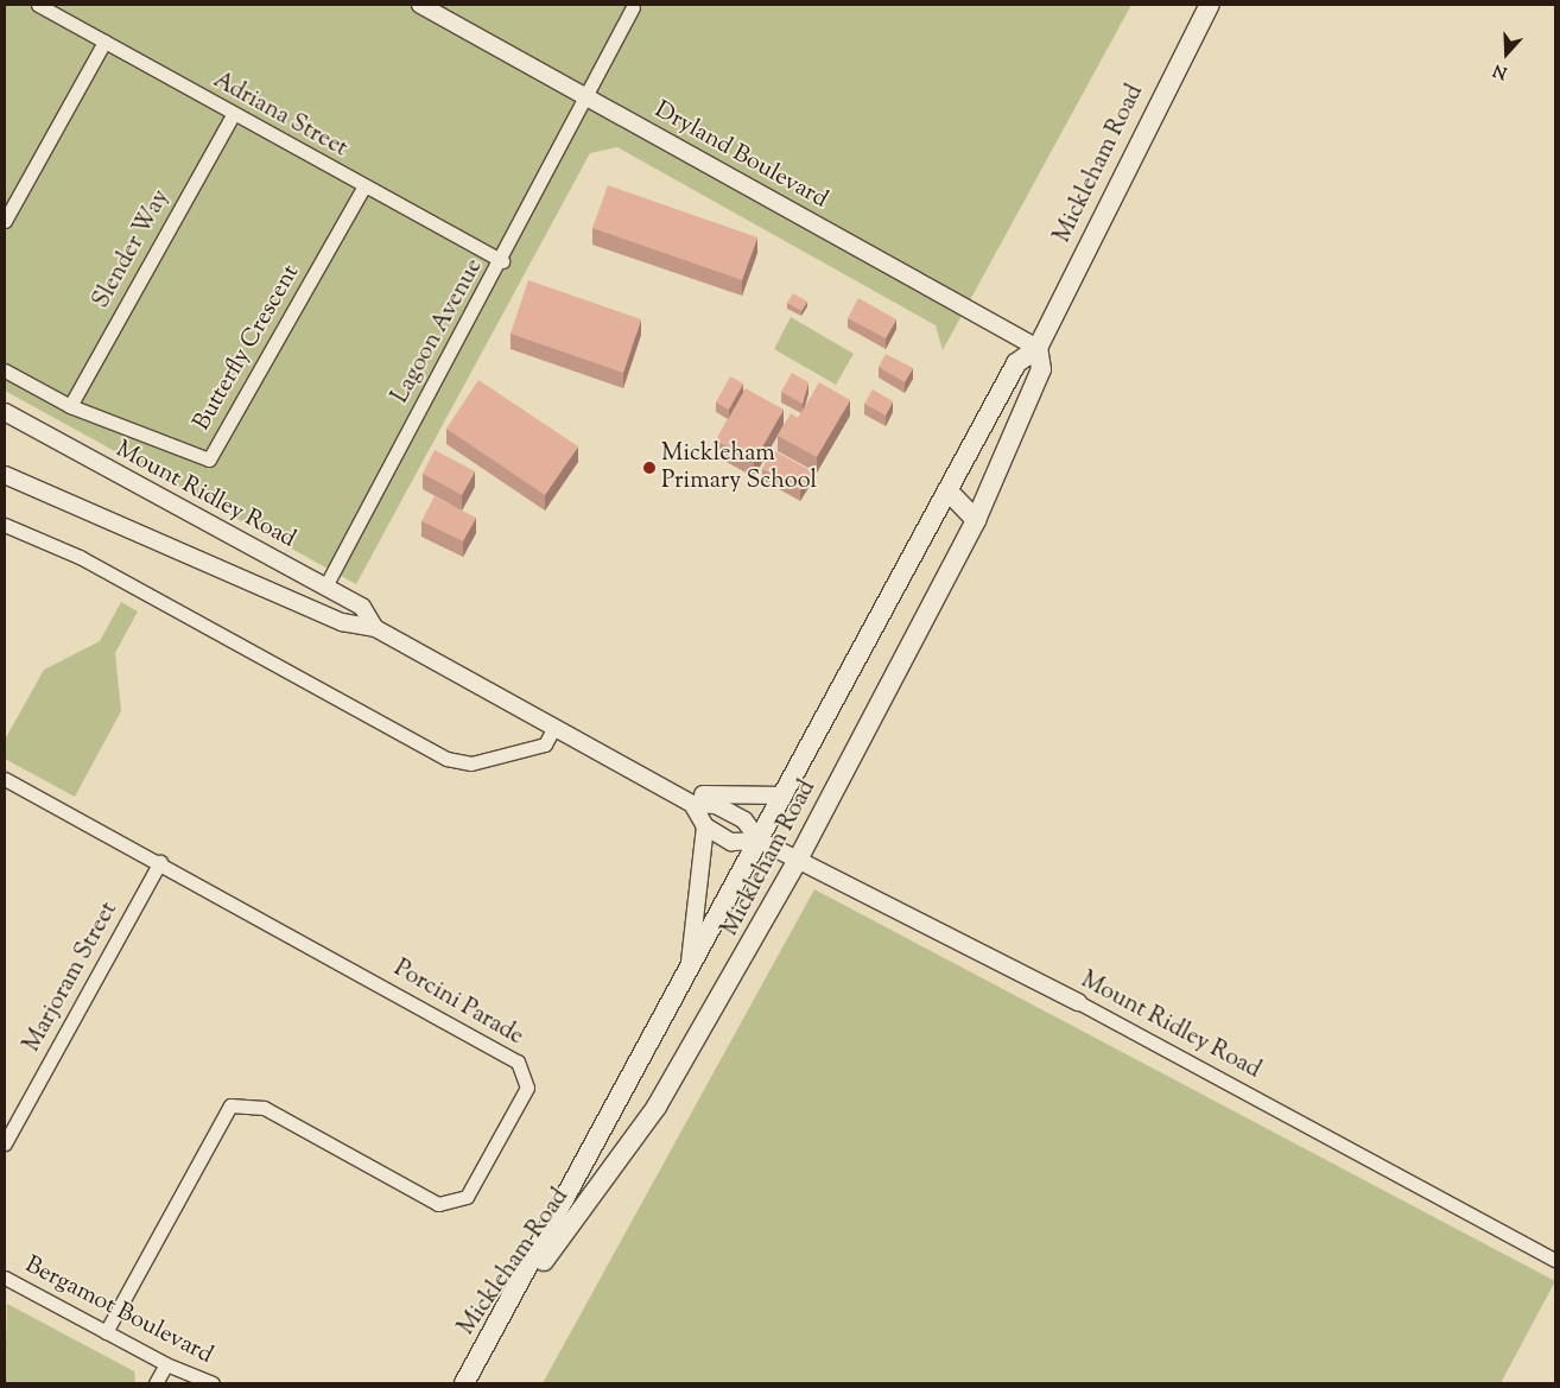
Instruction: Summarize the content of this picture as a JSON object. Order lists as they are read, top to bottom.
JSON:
{
  "streets": {
    "main road": ["Mickleham Road"],
    "street": [
      "Adriana Street",
      "Dryland Boulevard",
      "Slender Way",
      "Lagoon Avenue",
      "Butterfly Crescent",
      "Mount Ridley Road",
      "Marjoram Street",
      "Porcini Parade",
      "Bergamot Boulevard"
    ]
  },
  "crossings": [
    ["Adriana Street", "Slender Way"],
    ["Adriana Street", "Lagoon Avenue"],
    ["Adriana Street", "Butterfly Crescent"],
    ["Dryland Boulevard", "Mickleham Road"],
    ["Dryland Boulevard", "Lagoon Avenue"],
    ["Mickleham Road", "Mount Ridley Road"],
    ["Slender Way", "Butterfly Crescent"],
    ["Lagoon Avenue", "Mount Ridley Road"],
    ["Marjoram Street", "Porcini Parade"],
    ["Porcini Parade", "Bergamot Boulevard"]
  ],
  "places": ["Mickleham Primary School"],
  "north": "bottom"
}
